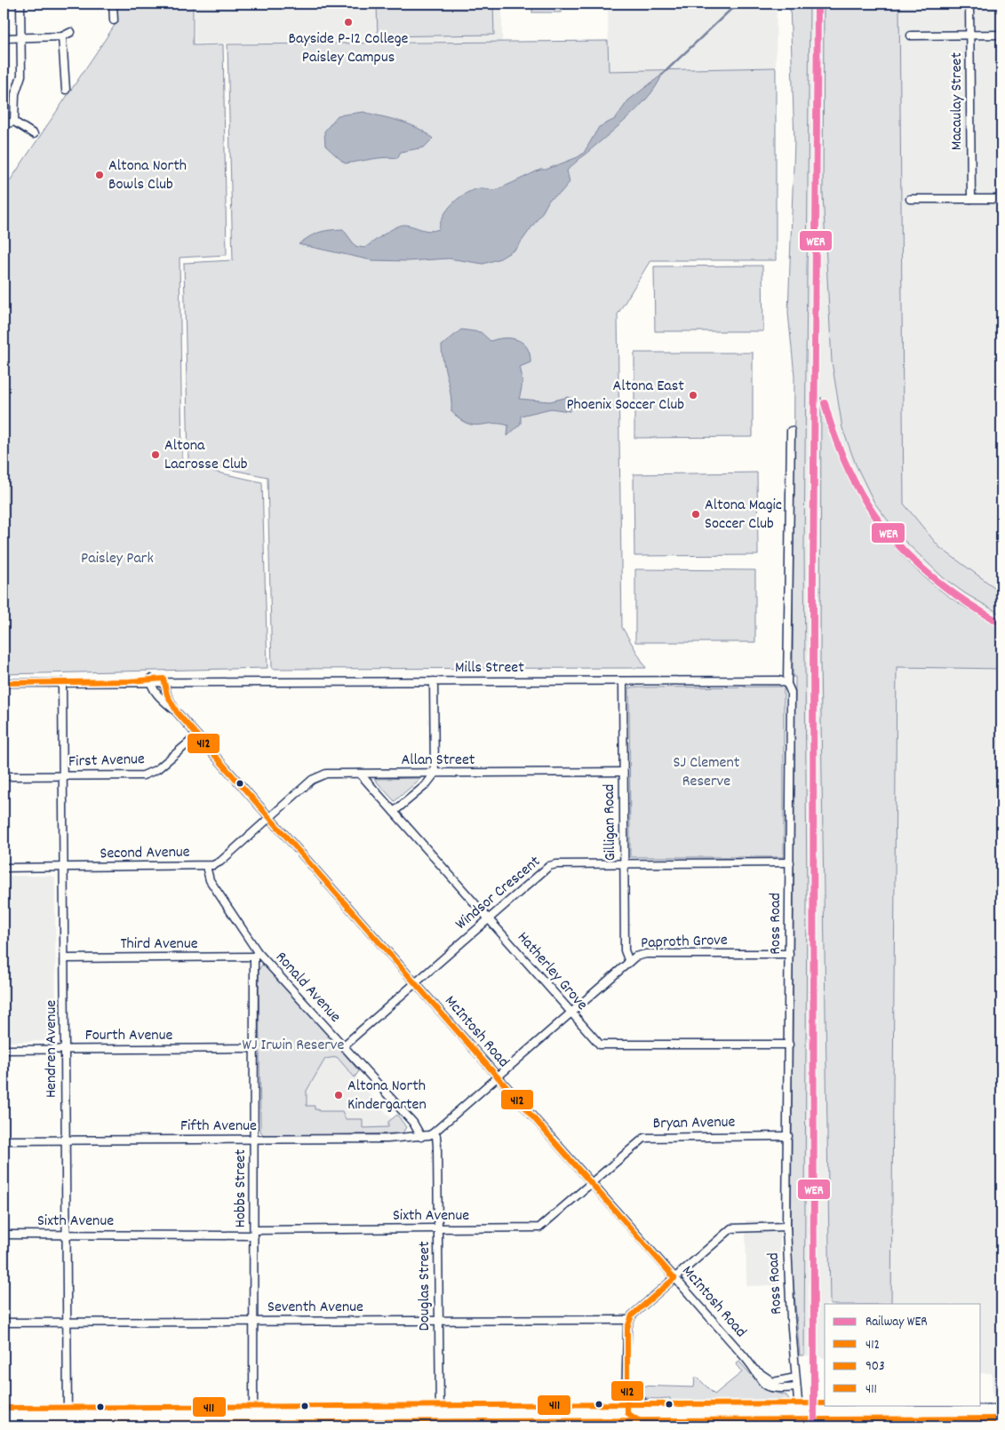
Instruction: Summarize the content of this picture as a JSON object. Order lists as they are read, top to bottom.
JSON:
{
  "streets": {
    "street": [
      "Macaulay Street",
      "Mills Street",
      "Allan Street",
      "First Avenue",
      "Gilligan Road",
      "Second Avenue",
      "Windsor Crescent",
      "Ross Road",
      "Paproth Grove",
      "Third Avenue",
      "Hatherley Grove",
      "Ronald Avenue",
      "McIntosh Road",
      "Fourth Avenue",
      "Hendren Avenue",
      "Bryan Avenue",
      "Fifth Avenue",
      "Hobbs Street",
      "Sixth Avenue",
      "Douglas Street",
      "Seventh Avenue"
    ]
  },
  "crossings": [
    ["Mills Street", "Gilligan Road"],
    ["Mills Street", "Ross Road"],
    ["Mills Street", "McIntosh Road"],
    ["Mills Street", "Hendren Avenue"],
    ["Allan Street", "Gilligan Road"],
    ["Allan Street", "Second Avenue"],
    ["Allan Street", "Hatherley Grove"],
    ["Allan Street", "McIntosh Road"],
    ["First Avenue", "McIntosh Road"],
    ["First Avenue", "Hendren Avenue"],
    ["Gilligan Road", "Windsor Crescent"],
    ["Gilligan Road", "Paproth Grove"],
    ["Second Avenue", "Ronald Avenue"],
    ["Second Avenue", "McIntosh Road"],
    ["Second Avenue", "Hendren Avenue"],
    ["Windsor Crescent", "Ross Road"],
    ["Windsor Crescent", "Hatherley Grove"],
    ["Windsor Crescent", "Ronald Avenue"],
    ["Windsor Crescent", "McIntosh Road"],
    ["Ross Road", "Paproth Grove"],
    ["Ross Road", "Hatherley Grove"],
    ["Ross Road", "McIntosh Road"],
    ["Ross Road", "Bryan Avenue"],
    ["Paproth Grove", "Hatherley Grove"],
    ["Paproth Grove", "McIntosh Road"],
    ["Paproth Grove", "Fifth Avenue"],
    ["Paproth Grove", "Douglas Street"],
    ["Third Avenue", "Ronald Avenue"],
    ["Third Avenue", "Hendren Avenue"],
    ["Third Avenue", "Hobbs Street"],
    ["Ronald Avenue", "Fifth Avenue"],
    ["Ronald Avenue", "Hobbs Street"],
    ["McIntosh Road", "Bryan Avenue"],
    ["McIntosh Road", "Sixth Avenue"],
    ["Fourth Avenue", "Hendren Avenue"],
    ["Fourth Avenue", "Hobbs Street"],
    ["Hendren Avenue", "Fifth Avenue"],
    ["Hendren Avenue", "Sixth Avenue"],
    ["Hendren Avenue", "Seventh Avenue"],
    ["Bryan Avenue", "Sixth Avenue"],
    ["Fifth Avenue", "Hobbs Street"],
    ["Fifth Avenue", "Douglas Street"],
    ["Hobbs Street", "Sixth Avenue"],
    ["Hobbs Street", "Seventh Avenue"],
    ["Sixth Avenue", "Douglas Street"],
    ["Douglas Street", "Seventh Avenue"]
  ],
  "parks": ["Paisley Park", "SJ Clement Reserve", "WJ Irwin Reserve"],
  "places": [
    "Bayside P-12 College Paisley Campus",
    "Altona North Bowls Club",
    "Altona East Phoenix Soccer Club",
    "Altona Lacrosse Club",
    "Altona Magic Soccer Club",
    "Altona North Kindergarten"
  ],
  "lines": [
    "rail line WER",
    "transit line 412",
    "transit line 411",
    "transit line 903"
  ],
  "legend": [
    "Railway WER",
    "412",
    "903",
    "411"
  ]
}
